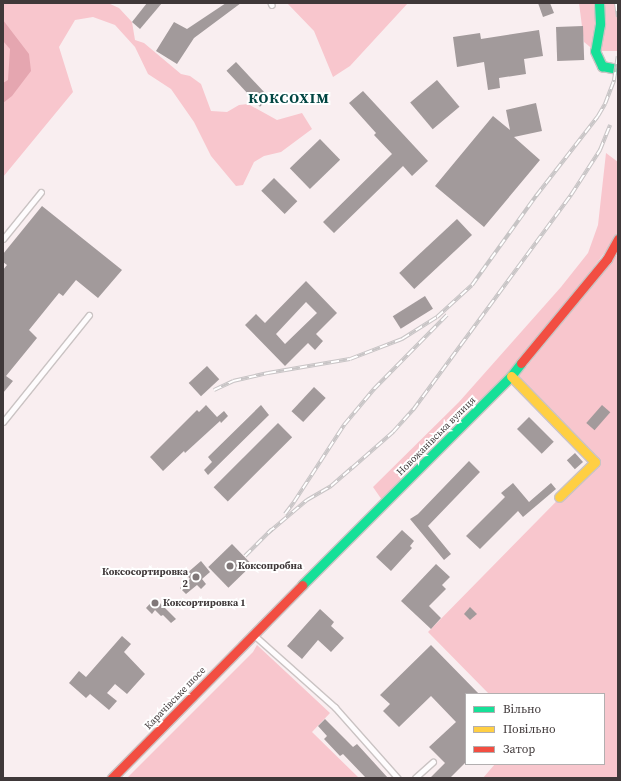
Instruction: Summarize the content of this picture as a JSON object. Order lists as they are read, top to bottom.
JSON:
{
  "streets": {
    "street": ["Новожанівська вулиця", "Карачівське шосе"]
  },
  "crossings": [
    ["Новожанівська вулиця", "Карачівське шосе"]
  ],
  "districts": ["КОКСОХІМ"],
  "places": ["Коксопробна", "Коксосортировка 2", "Коксортировка 1"],
  "legend": ["Вільно", "Повільно", "Затор"]
}
